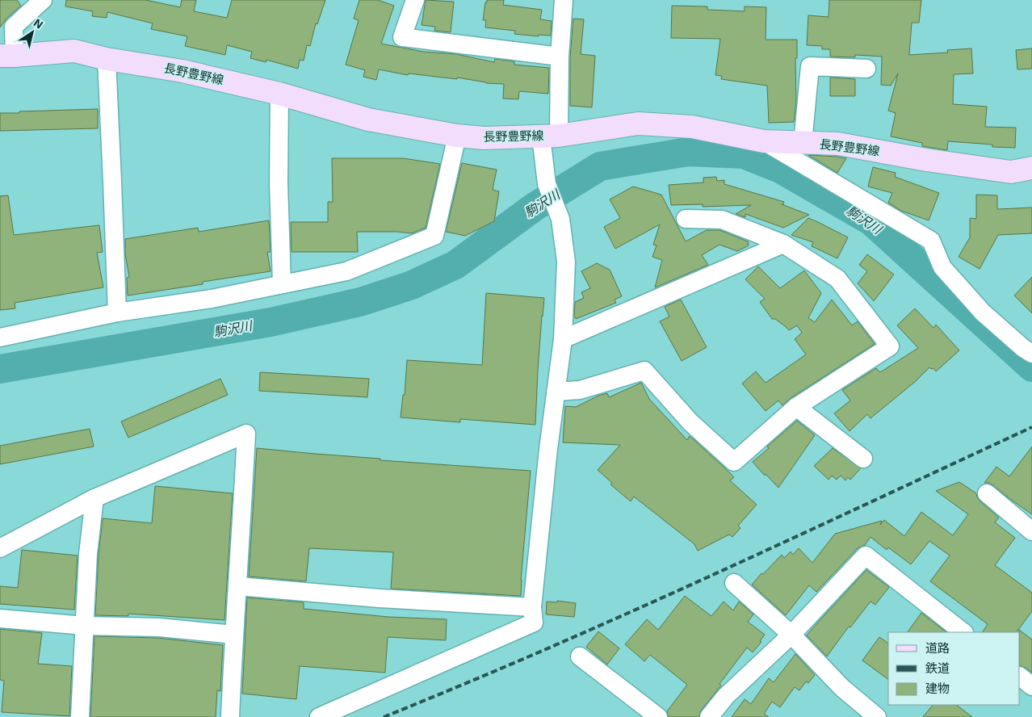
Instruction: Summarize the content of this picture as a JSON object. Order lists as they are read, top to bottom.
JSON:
{
  "streets": {
    "main road": ["長野豊野線"]
  },
  "water": ["駒沢川"],
  "legend": ["道路", "鉄道", "建物"],
  "north": "top right"
}
